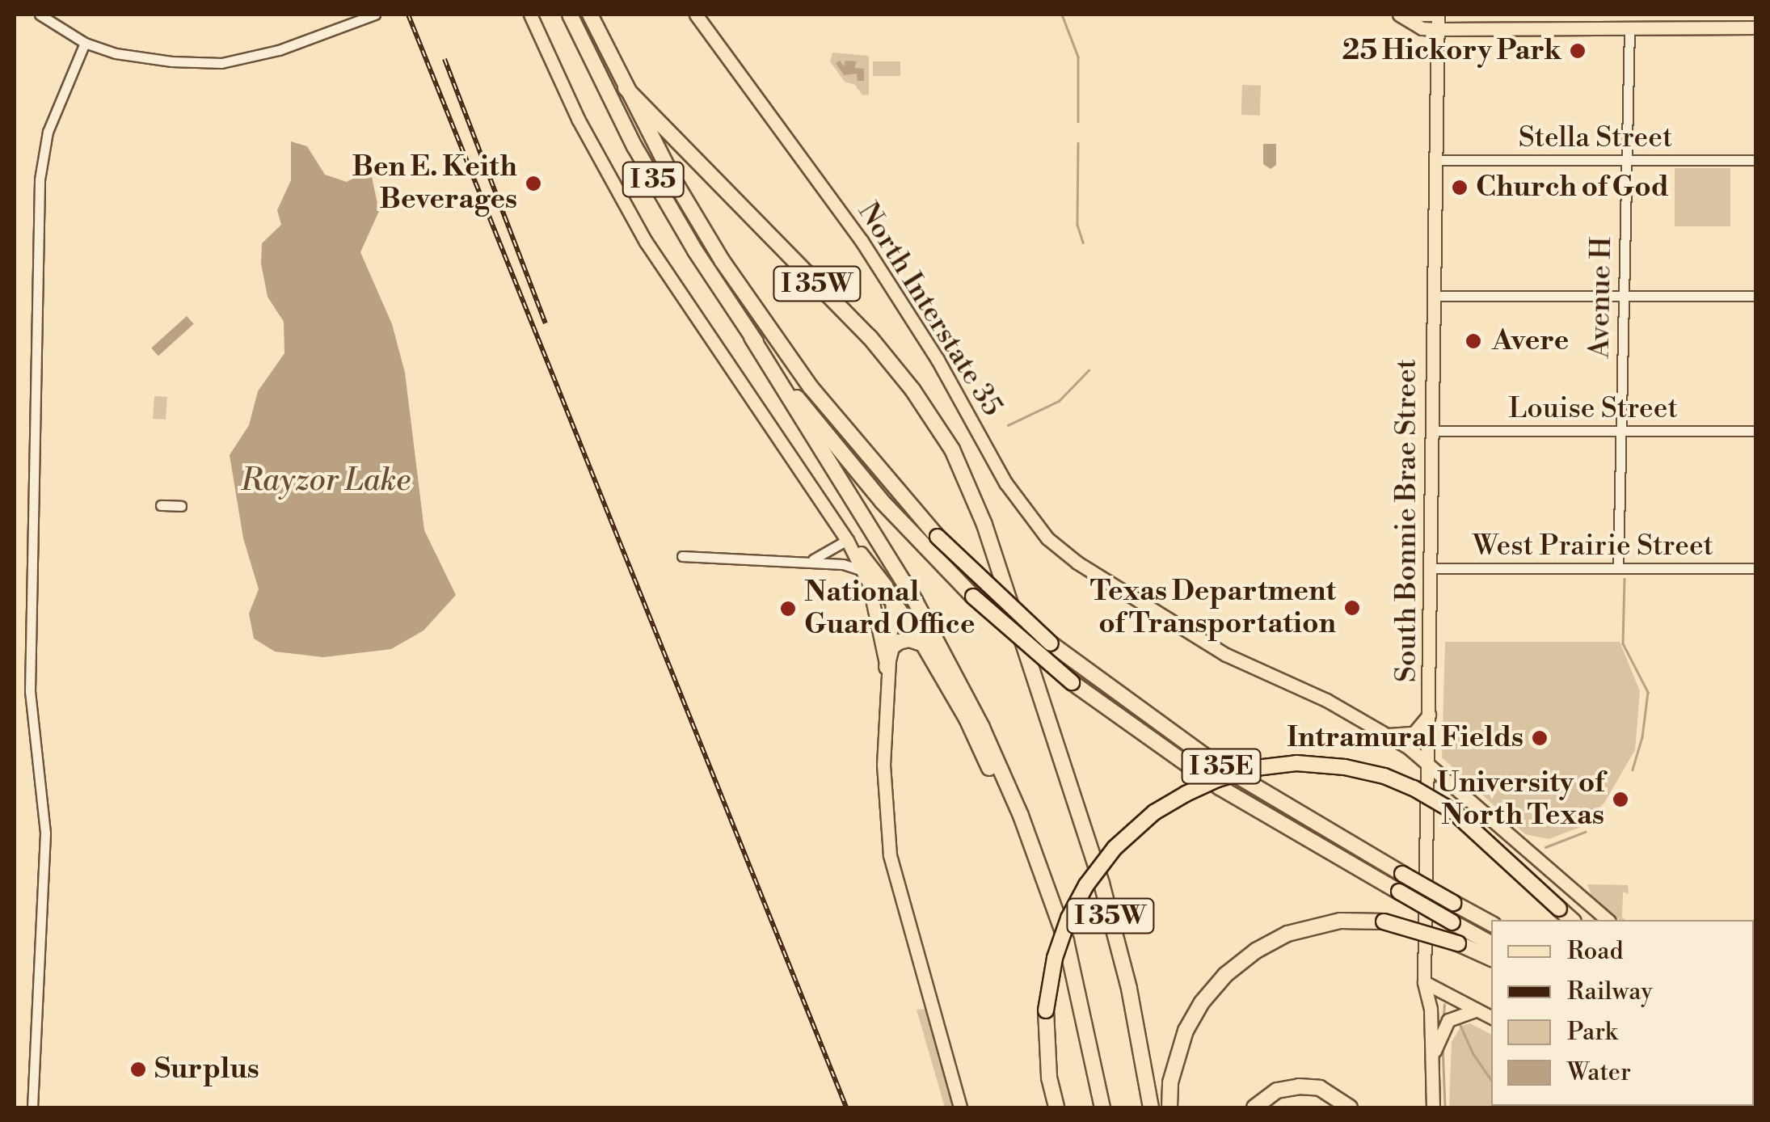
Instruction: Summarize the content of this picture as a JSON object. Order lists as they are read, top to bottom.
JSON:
{
  "streets": {
    "highway": ["I 35", "I 35W", "I 35E"],
    "main road": ["North Interstate 35", "South Bonnie Brae Street"],
    "street": [
      "Stella Street",
      "Avenue H",
      "Louise Street",
      "West Prairie Street"
    ]
  },
  "crossings": [
    ["Stella Street", "Avenue H"],
    ["Stella Street", "South Bonnie Brae Street"],
    ["I 35", "I 35W"],
    ["I 35", "I 35E"],
    ["I 35W", "I 35E"],
    ["Avenue H", "Louise Street"],
    ["Avenue H", "West Prairie Street"],
    ["North Interstate 35", "South Bonnie Brae Street"],
    ["Louise Street", "South Bonnie Brae Street"],
    ["South Bonnie Brae Street", "West Prairie Street"]
  ],
  "water": ["Rayzor Lake"],
  "places": [
    "25 Hickory Park",
    "Ben E. Keith Beverages",
    "Church of God",
    "Avere",
    "Texas Department of Transportation",
    "National Guard Office",
    "Intramural Fields",
    "University of North Texas",
    "Surplus"
  ],
  "legend": [
    "Road",
    "Railway",
    "Park",
    "Water"
  ]
}
